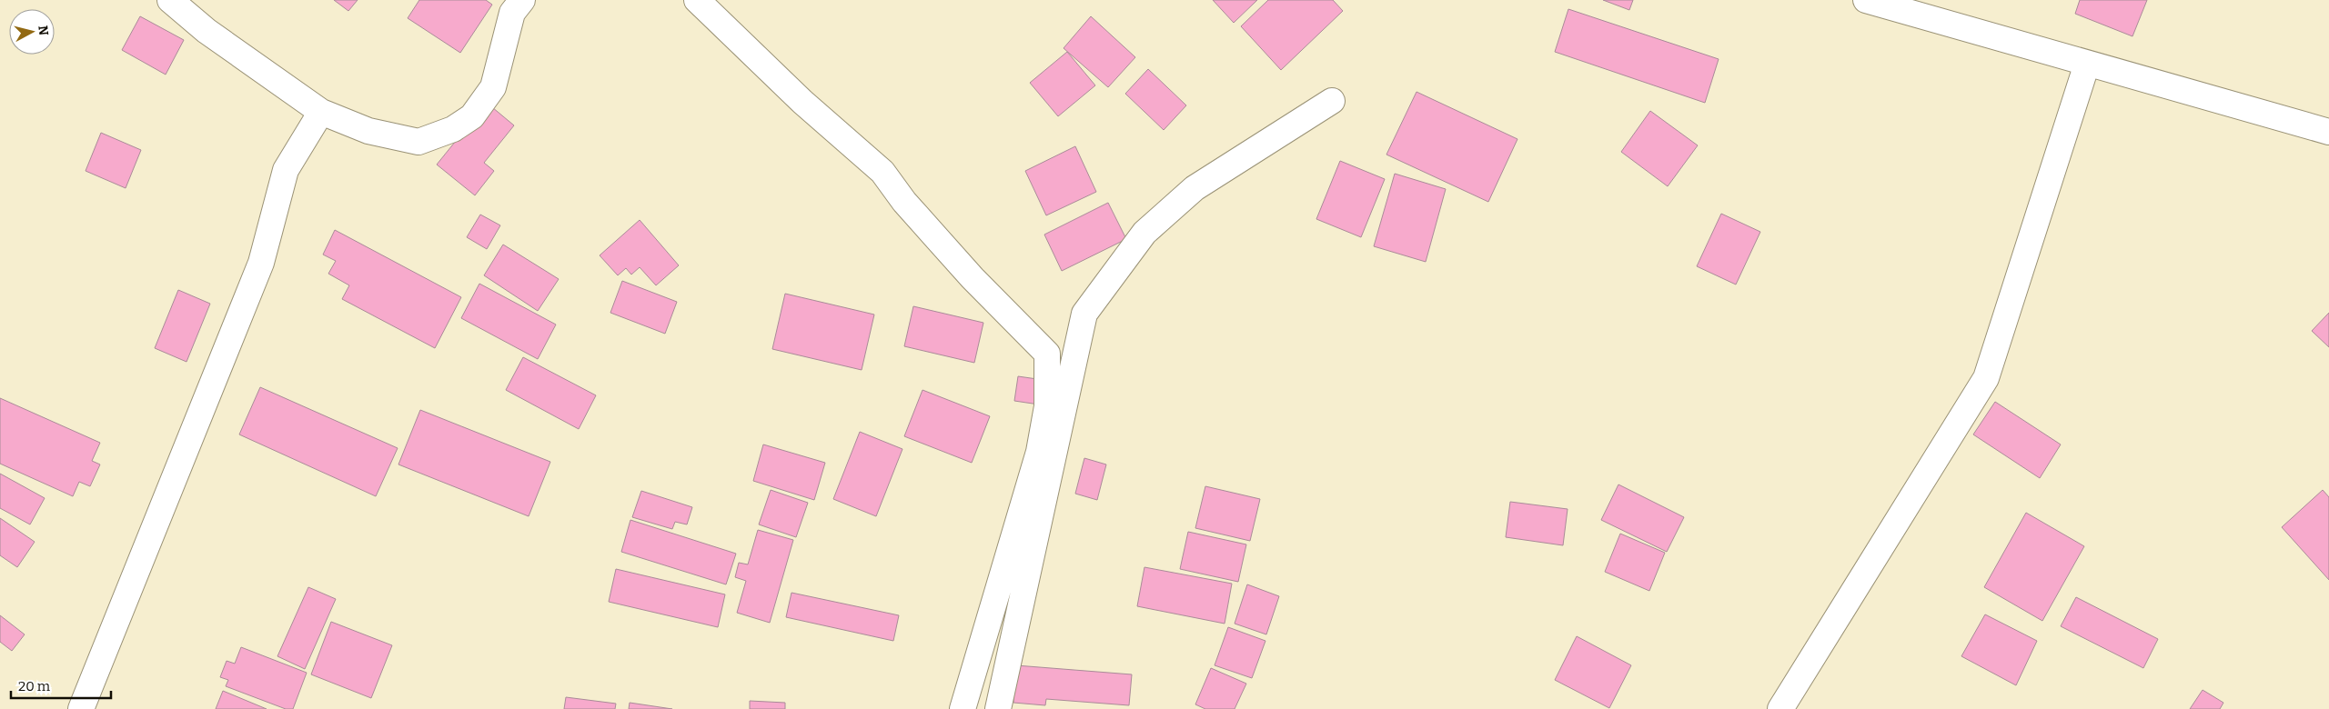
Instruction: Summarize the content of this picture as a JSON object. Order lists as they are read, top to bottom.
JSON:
{
  "scale_bar": "20 m",
  "north": "right"
}
